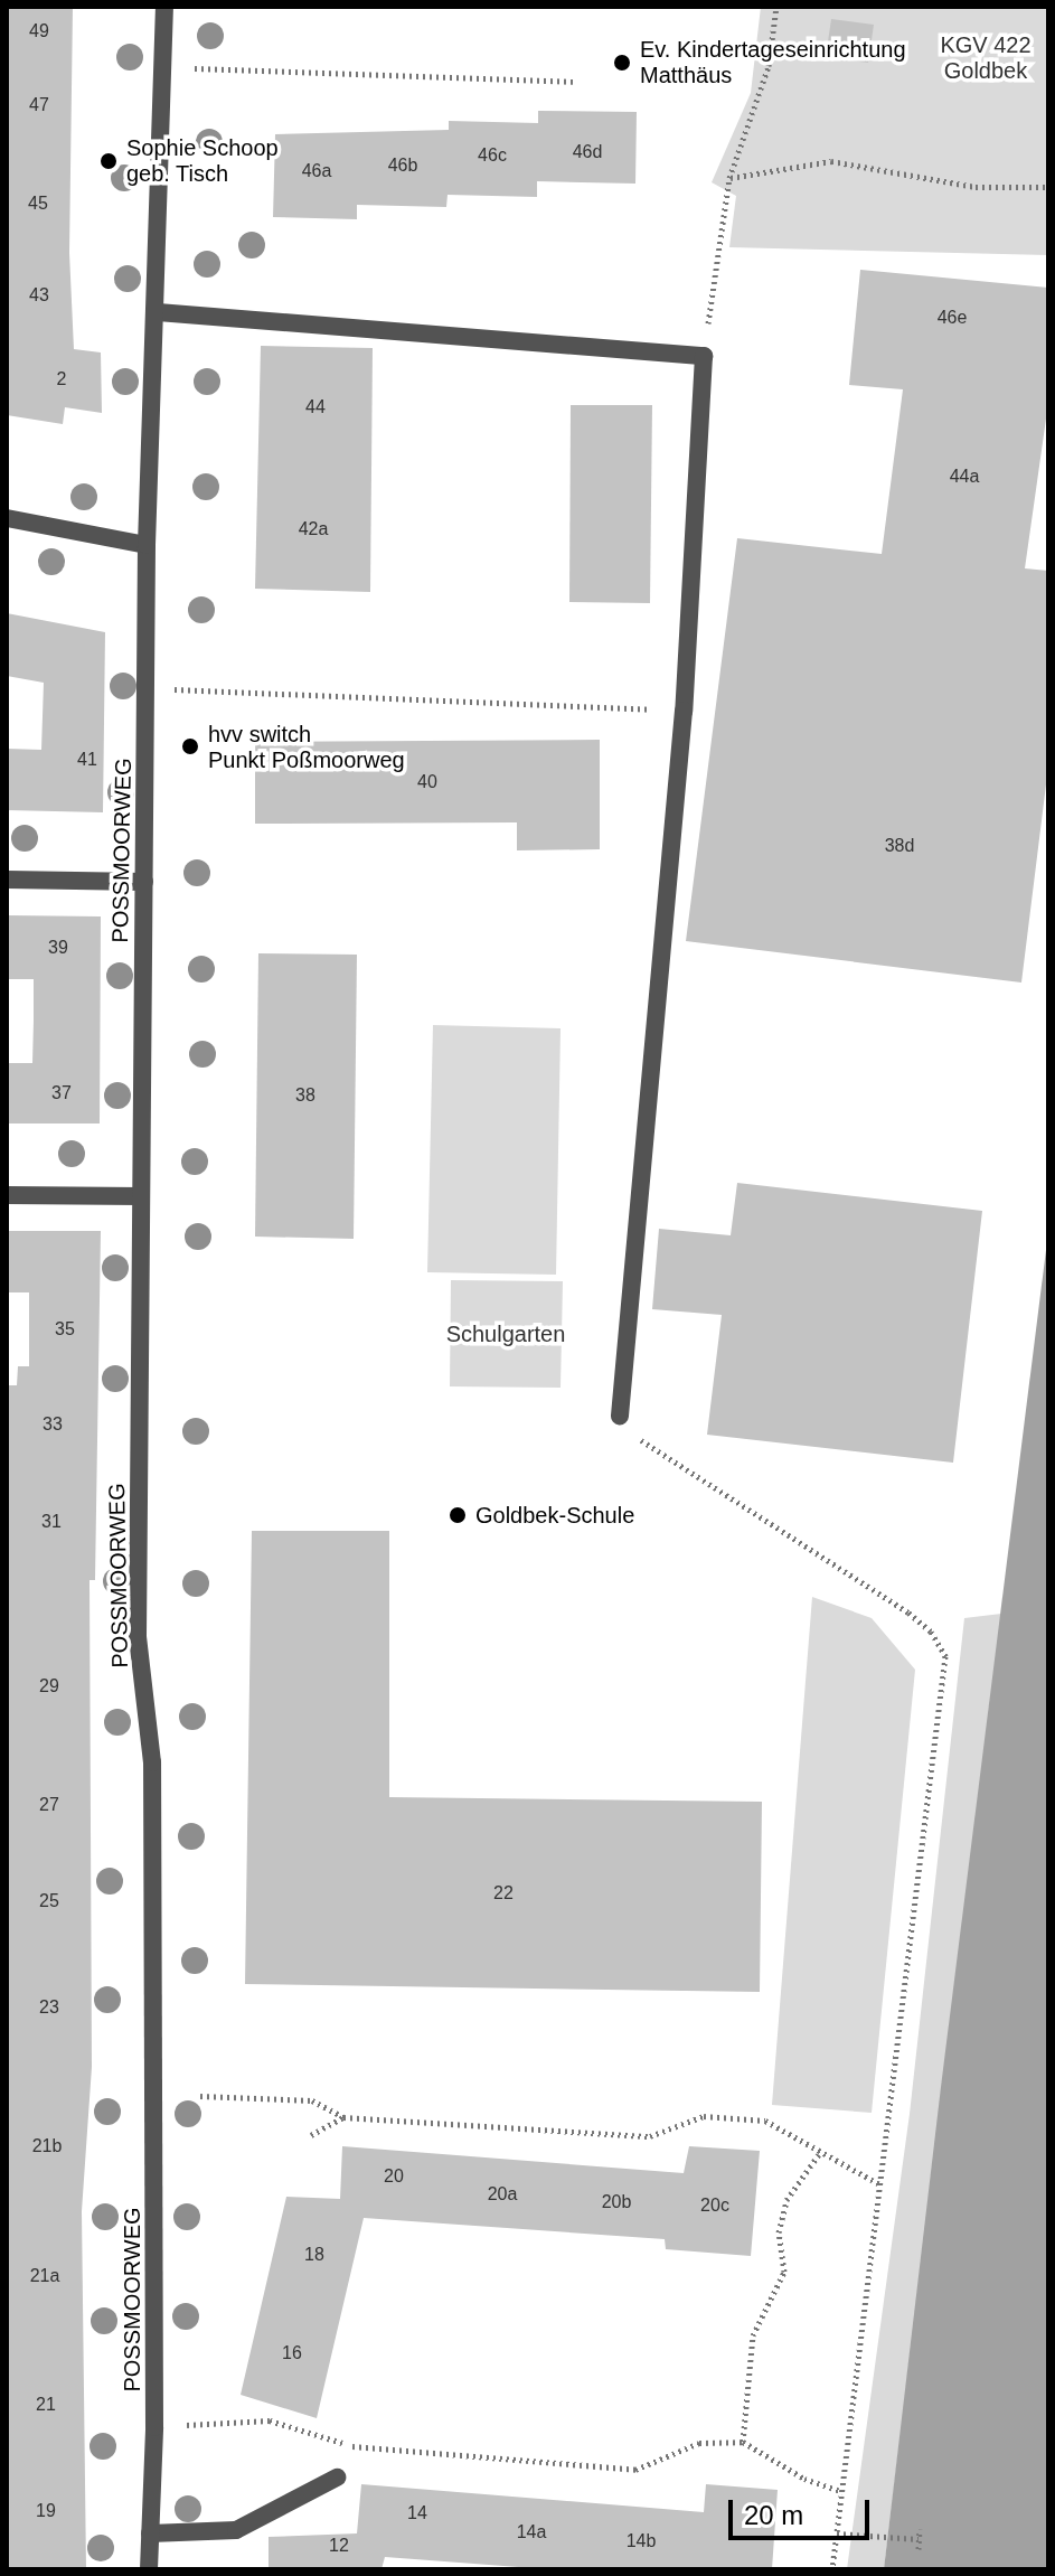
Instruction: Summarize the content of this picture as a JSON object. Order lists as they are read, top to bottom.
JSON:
{
  "streets": {
    "street": ["POSSMOORWEG"]
  },
  "parks": ["KGV 422 Goldbek", "Schulgarten"],
  "places": [
    "Ev. Kindertageseinrichtung Matthäus",
    "Sophie Schoop geb. Tisch",
    "hvv switch Punkt Poßmoorweg",
    "Goldbek-Schule"
  ],
  "house_numbers": [
    "49",
    "47",
    "46d",
    "46c",
    "46b",
    "46a",
    "45",
    "43",
    "46e",
    "2",
    "44",
    "44a",
    "42a",
    "41",
    "40",
    "38d",
    "39",
    "37",
    "38",
    "35",
    "33",
    "31",
    "29",
    "27",
    "22",
    "25",
    "23",
    "21b",
    "20",
    "20a",
    "20b",
    "20c",
    "18",
    "21a",
    "16",
    "21",
    "19",
    "14",
    "14a",
    "14b",
    "12"
  ],
  "scale_bar": "20 m"
}
